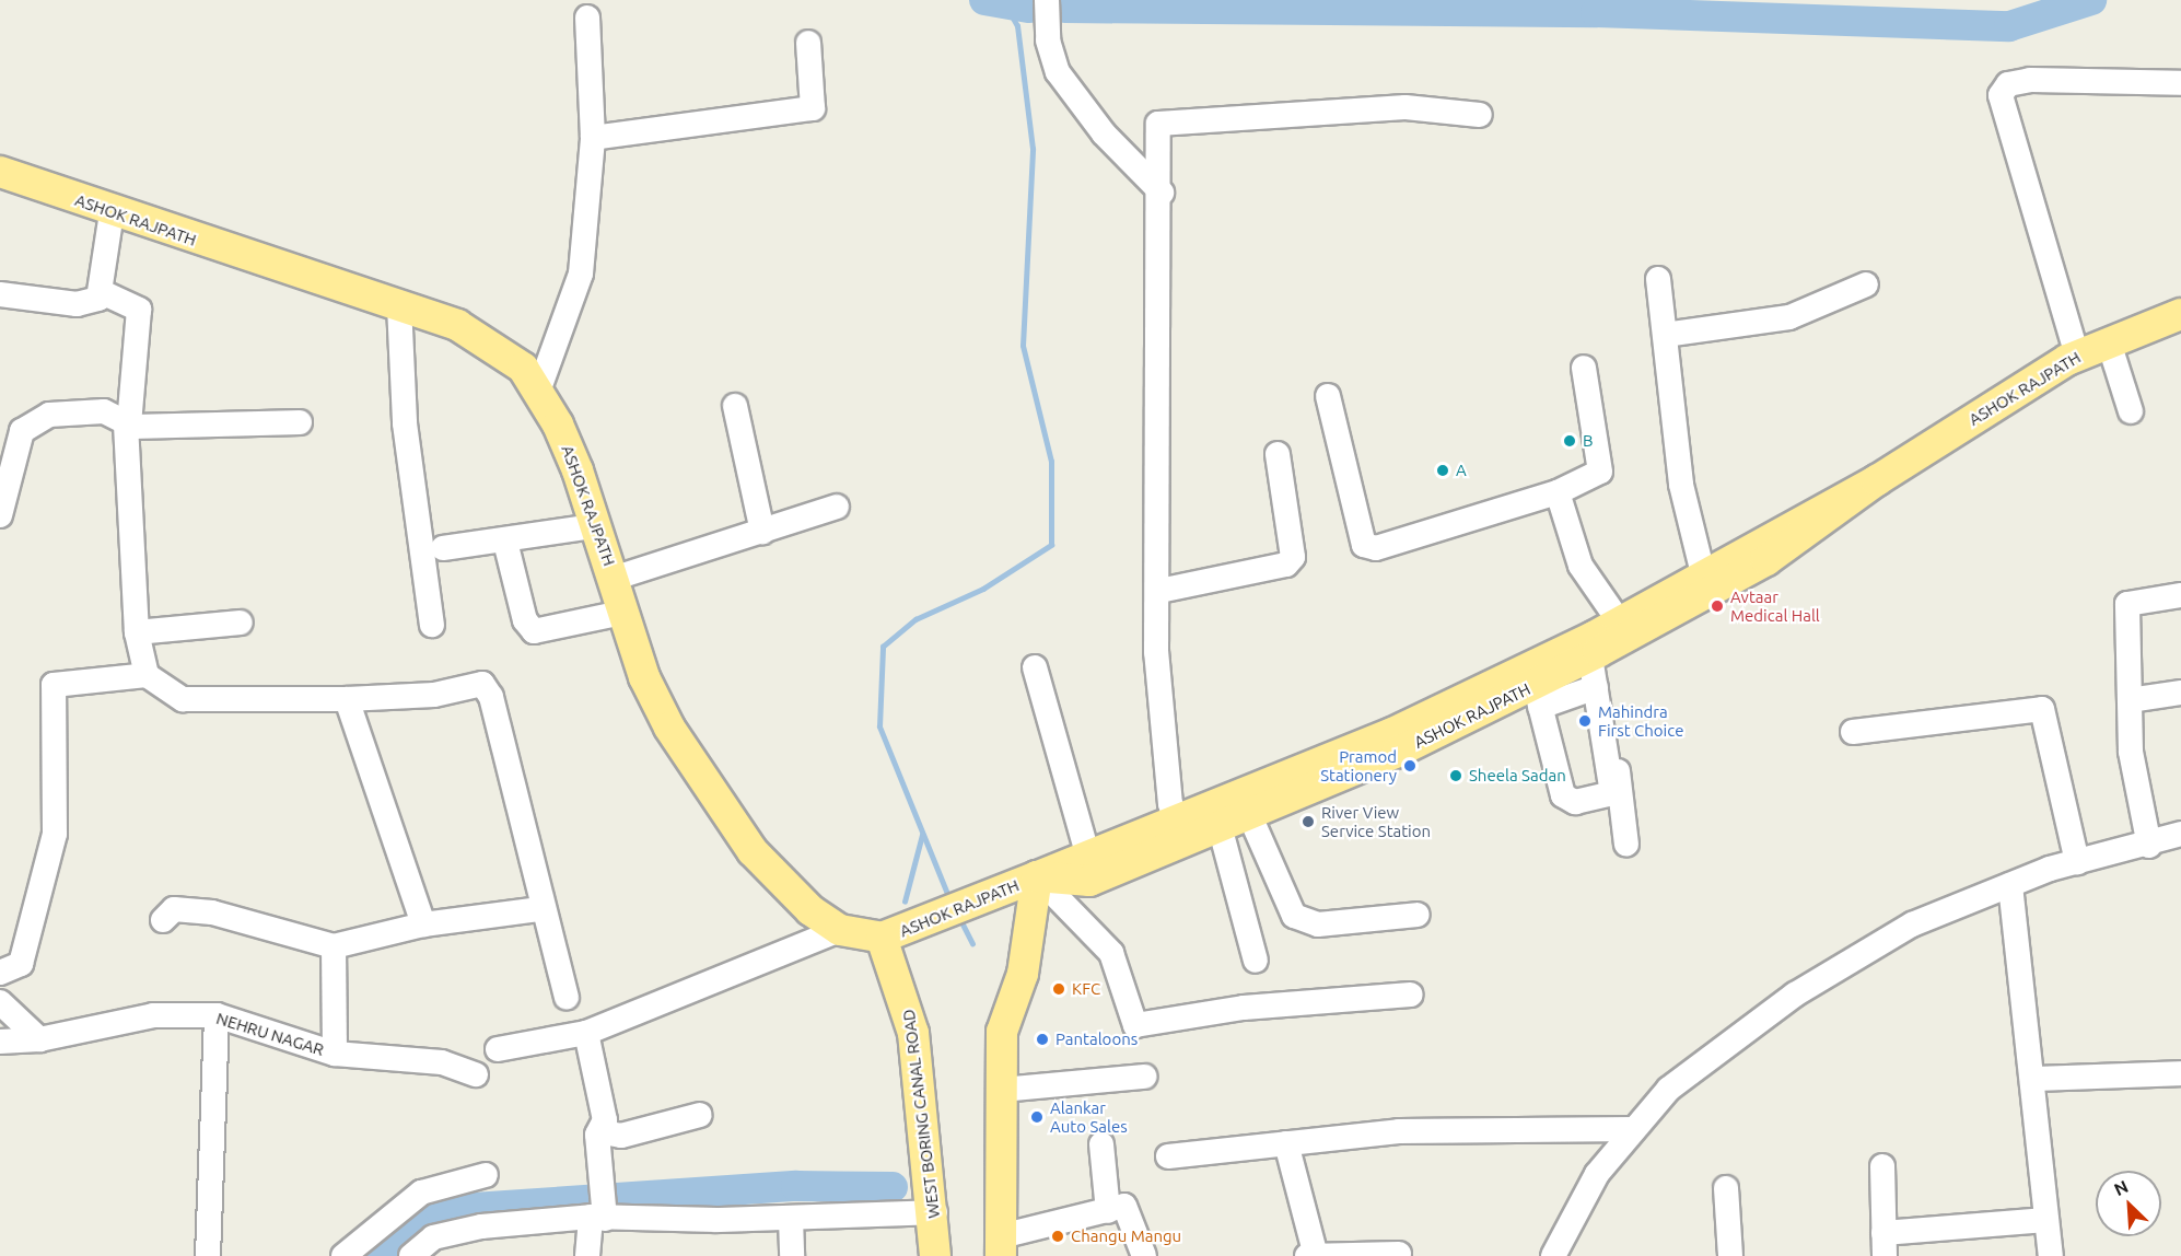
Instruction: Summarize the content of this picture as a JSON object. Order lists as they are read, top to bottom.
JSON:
{
  "streets": {
    "main road": ["ASHOK RAJPATH", "WEST BORING CANAL ROAD"],
    "street": ["NEHRU NAGAR"]
  },
  "crossings": [
    ["ASHOK RAJPATH", "WEST BORING CANAL ROAD"]
  ],
  "places": [
    "B",
    "A",
    "Avtaar Medical Hall",
    "Mahindra First Choice",
    "Pramod Stationery",
    "Sheela Sadan",
    "River View Service Station",
    "KFC",
    "Pantaloons",
    "Alankar Auto Sales",
    "Changu Mangu"
  ],
  "north": "top left"
}
